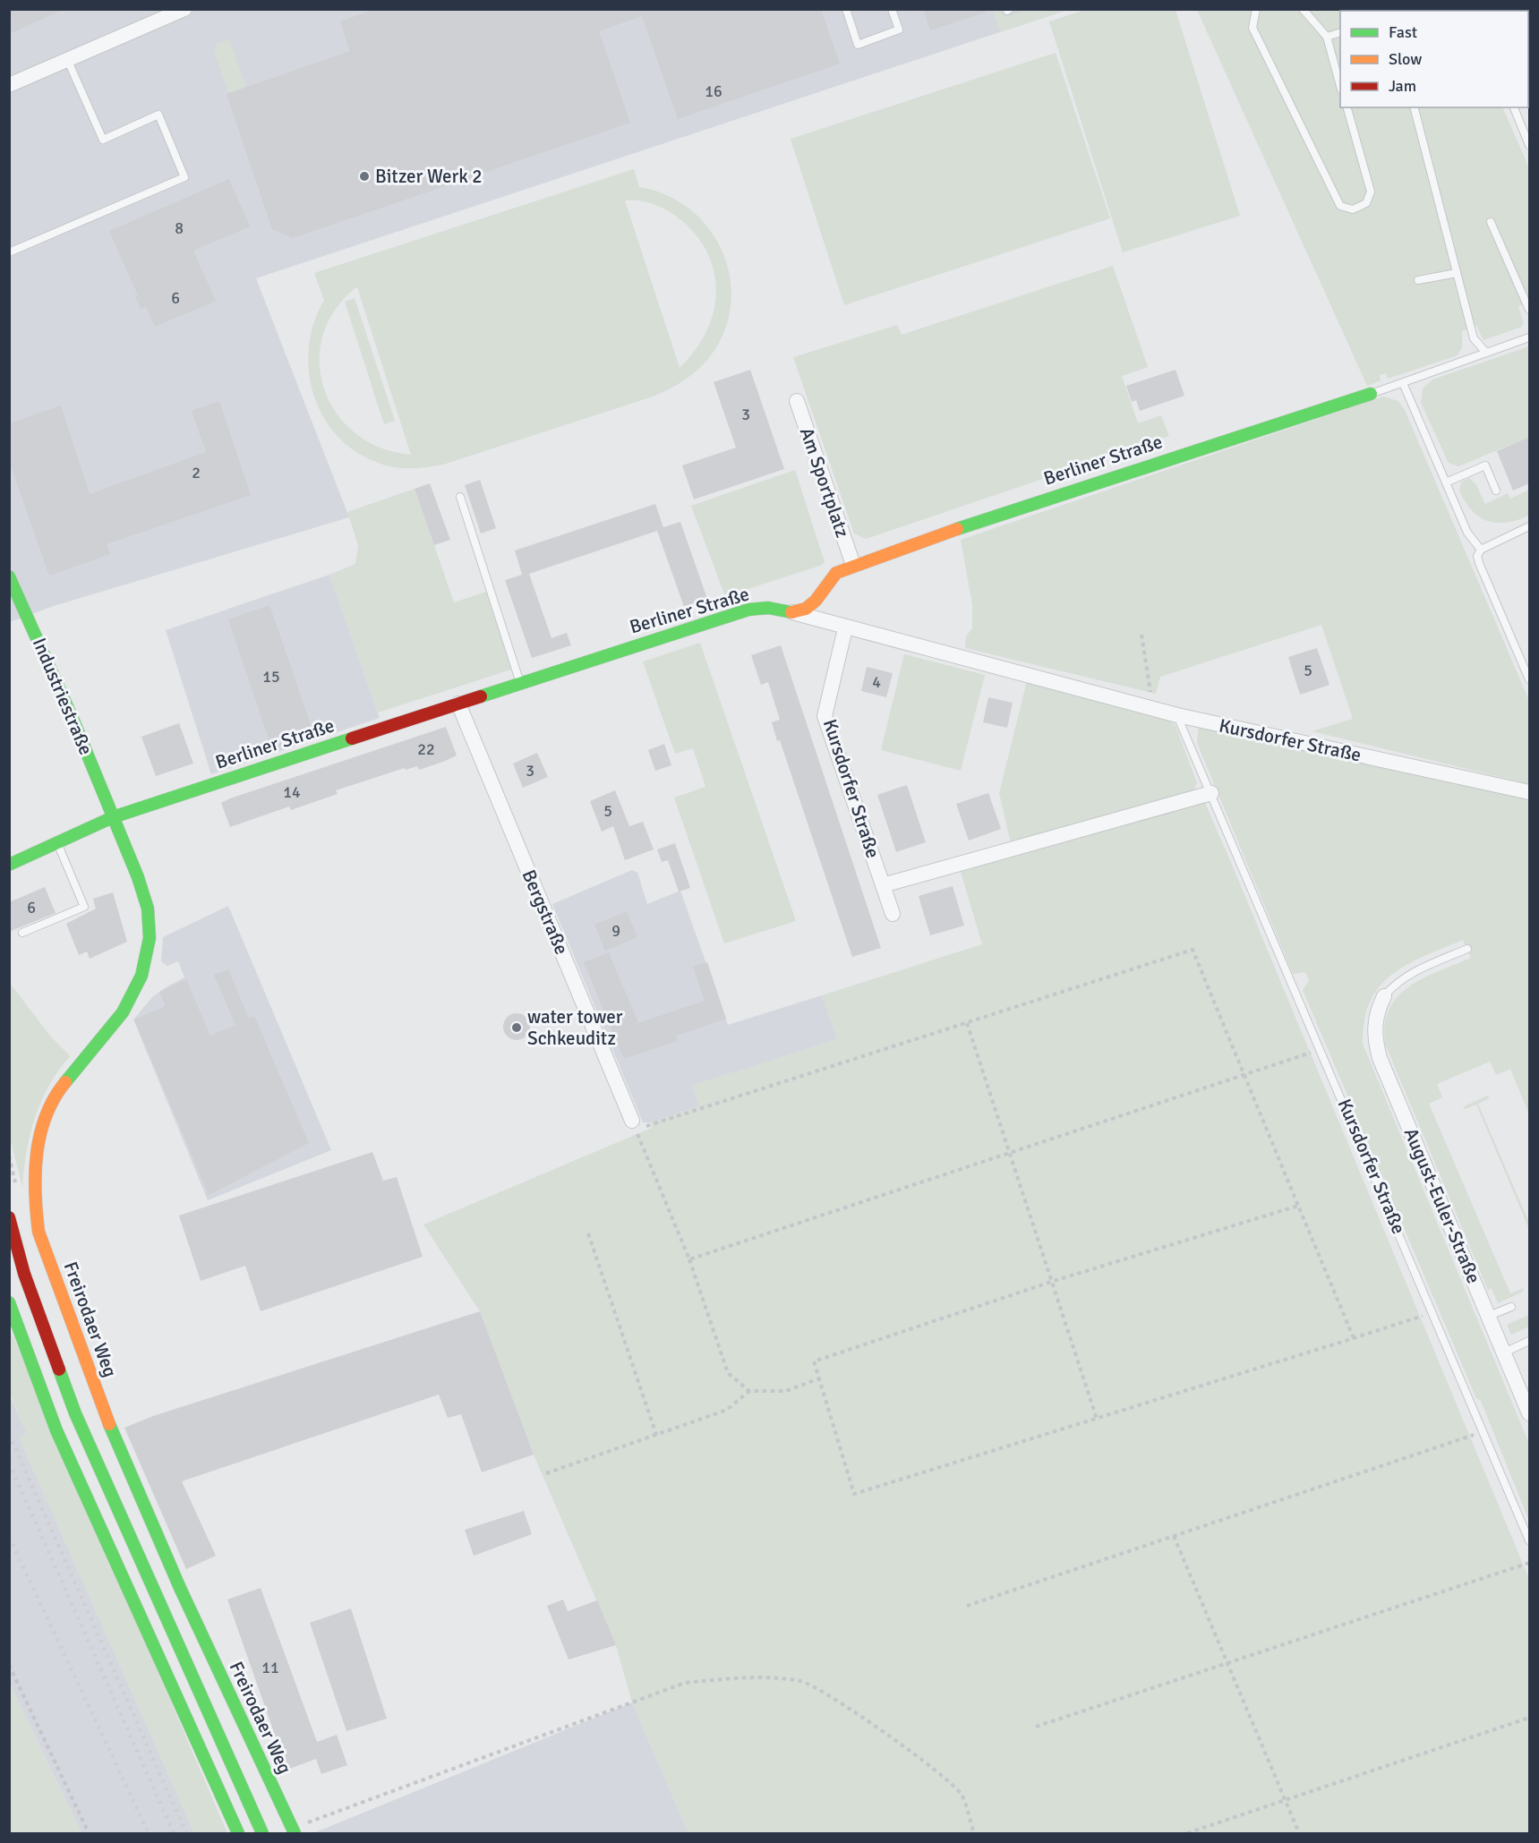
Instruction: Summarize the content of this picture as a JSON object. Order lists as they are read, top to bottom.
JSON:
{
  "streets": {
    "street": [
      "Berliner Straße",
      "Am Sportplatz",
      "Industriestraße",
      "Kursdorfer Straße",
      "Bergstraße",
      "August-Euler-Straße",
      "Freirodaer Weg"
    ]
  },
  "crossings": [
    ["Berliner Straße", "Am Sportplatz"],
    ["Berliner Straße", "Industriestraße"],
    ["Berliner Straße", "Kursdorfer Straße"],
    ["Berliner Straße", "Bergstraße"],
    ["Berliner Straße", "Freirodaer Weg"],
    ["Industriestraße", "Freirodaer Weg"]
  ],
  "places": ["Bitzer Werk 2", "water tower Schkeuditz"],
  "house_numbers": [
    "16",
    "8",
    "6",
    "3",
    "2",
    "5",
    "15",
    "4",
    "22",
    "3",
    "14",
    "5",
    "6",
    "9",
    "11"
  ],
  "legend": ["Fast", "Slow", "Jam"]
}
